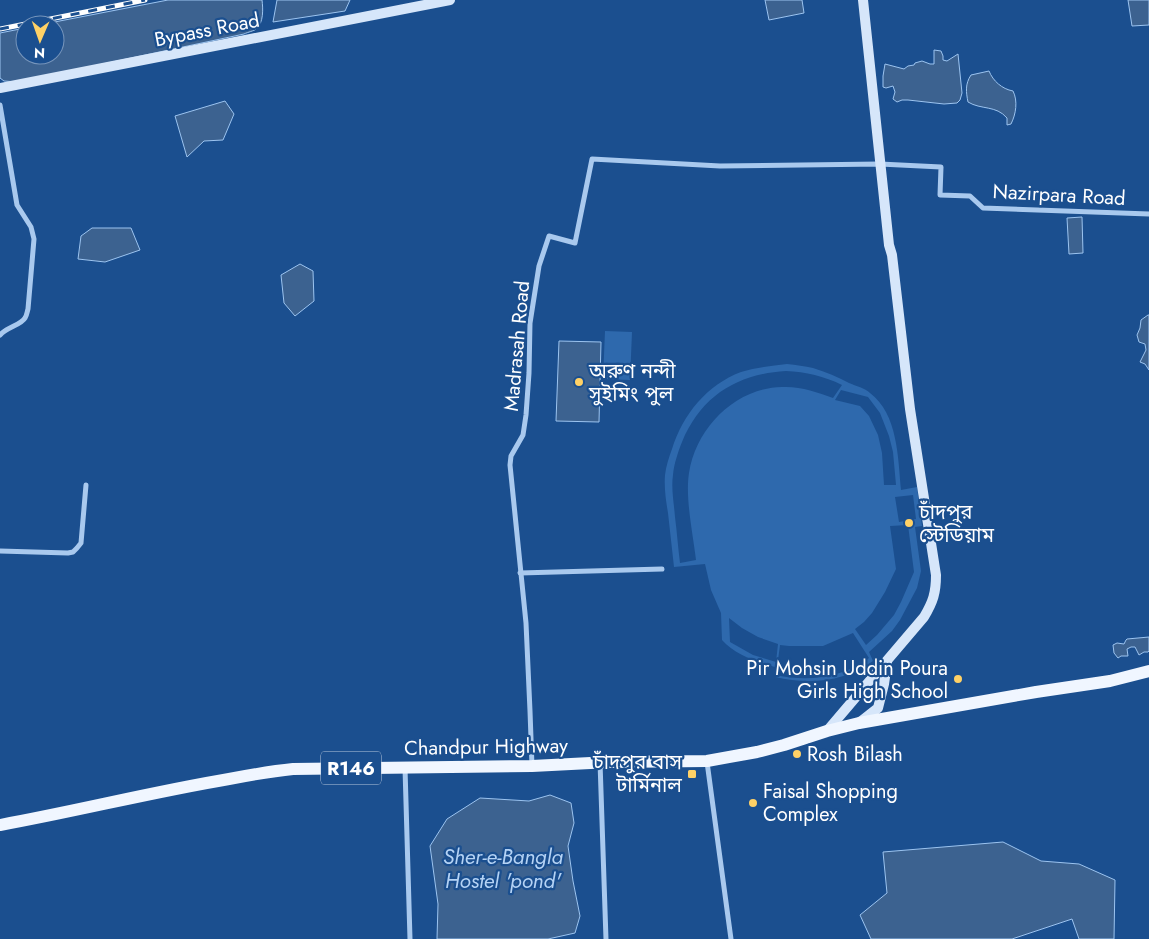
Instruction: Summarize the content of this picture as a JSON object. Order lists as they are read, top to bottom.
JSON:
{
  "streets": {
    "main road": ["Chandpur Highway", "R146"],
    "street": ["Bypass Road", "Nazirpara Road", "Madrasah Road"]
  },
  "crossings": [
    ["Nazirpara Road", "Madrasah Road"],
    ["Madrasah Road", "Chandpur Highway"]
  ],
  "water": ["Sher-e-Bangla Hostel 'pond'"],
  "places": {
    "other": [
      "অরুণ নন্দী সুইমিং পুল",
      "চাঁদপুর স্টেডিয়াম",
      "Pir Mohsin Uddin Poura Girls High School",
      "Rosh Bilash",
      "Faisal Shopping Complex"
    ],
    "transit": ["চাঁদপুর বাস টার্মিনাল"]
  },
  "north": "bottom"
}
